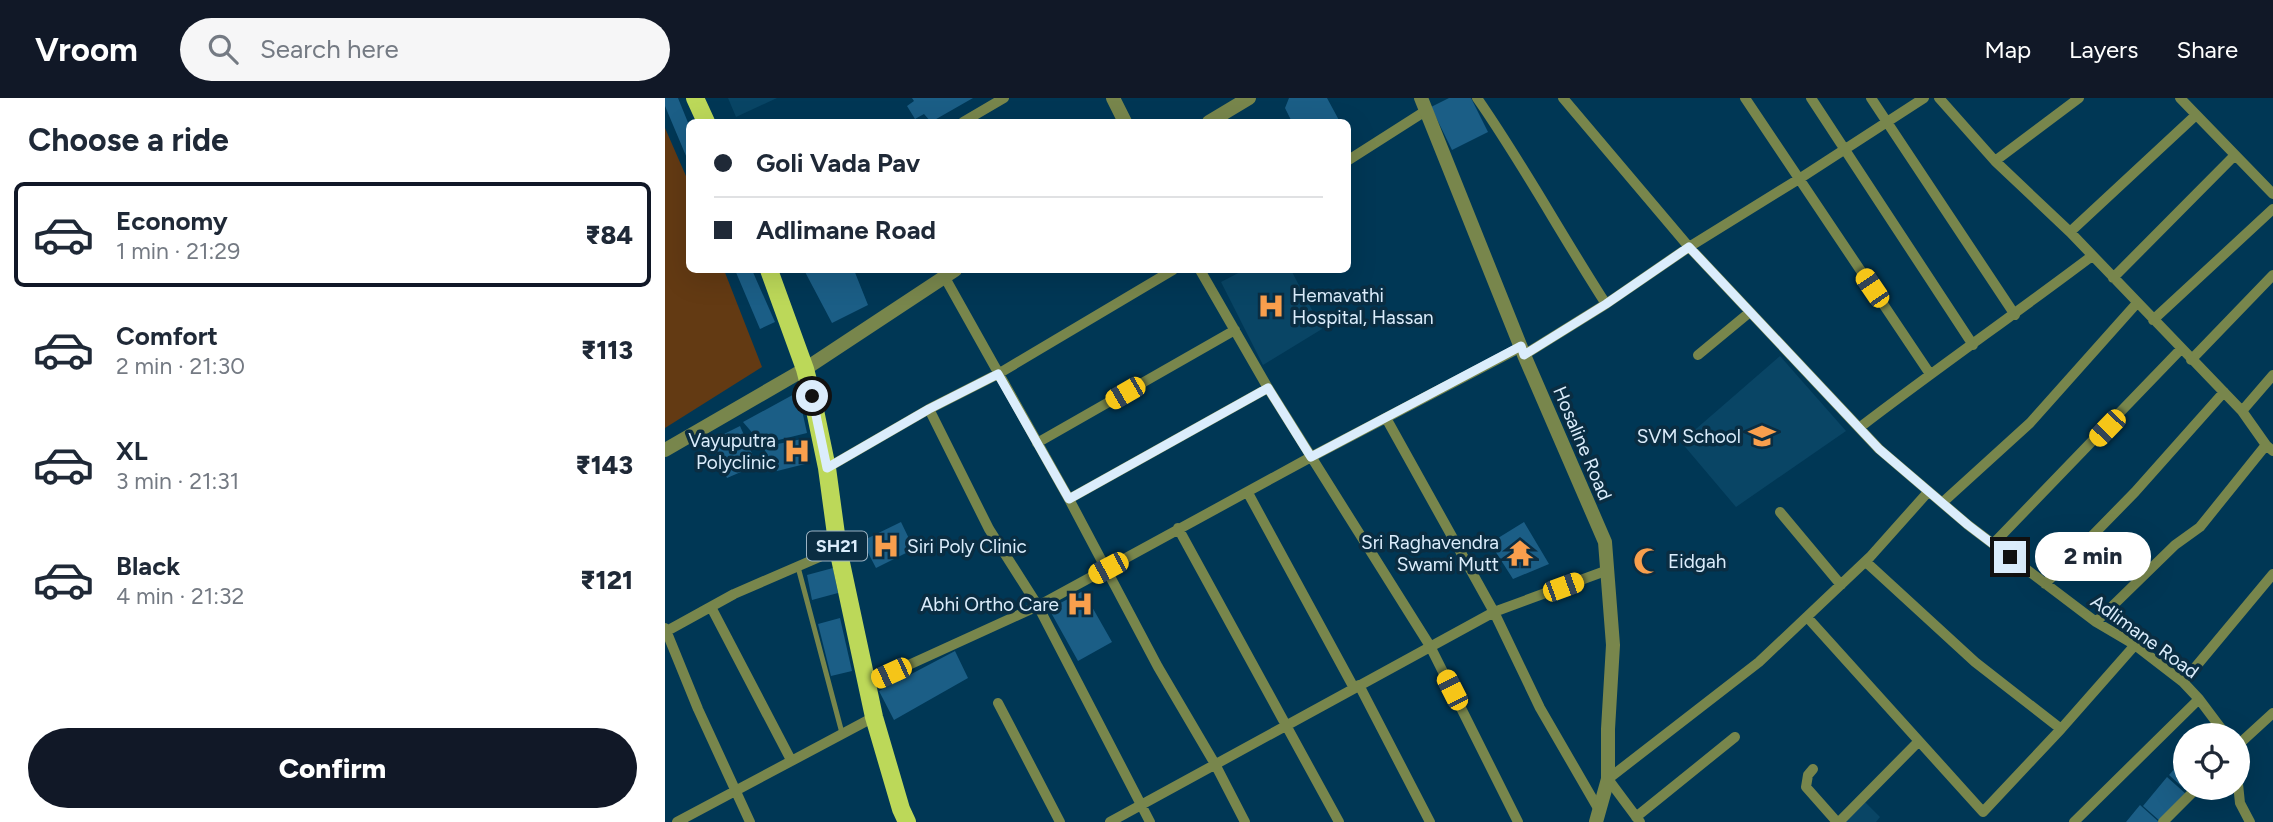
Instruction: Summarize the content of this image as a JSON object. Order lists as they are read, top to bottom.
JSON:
{
  "streets": {
    "main road": ["SH21"],
    "street": ["Hosaline Road", "Adlimane Road"]
  },
  "places": {
    "hospital": [
      "Hemavathi Hospital, Hassan",
      "Vayuputra Polyclinic",
      "Siri Poly Clinic",
      "Abhi Ortho Care"
    ],
    "school or university": ["SVM School"],
    "temple": ["Sri Raghavendra Swami Mutt"],
    "mosque": ["Eidgah"]
  },
  "page": {
    "header": "Vroom",
    "search": "Search here",
    "nav": ["Map", "Layers", "Share"],
    "heading": "Choose a ride",
    "banner": ["Goli Vada Pav", "Adlimane Road"],
    "list": [
      {
        "name": "Economy",
        "note": "1 min · 21:29",
        "value": "₹84"
      },
      {
        "name": "Comfort",
        "note": "2 min · 21:30",
        "value": "₹113"
      },
      {
        "name": "XL",
        "note": "3 min · 21:31",
        "value": "₹143"
      },
      {
        "name": "Black",
        "note": "4 min · 21:32",
        "value": "₹121"
      }
    ],
    "bubble": "2 min",
    "buttons": "Confirm"
  }
}
